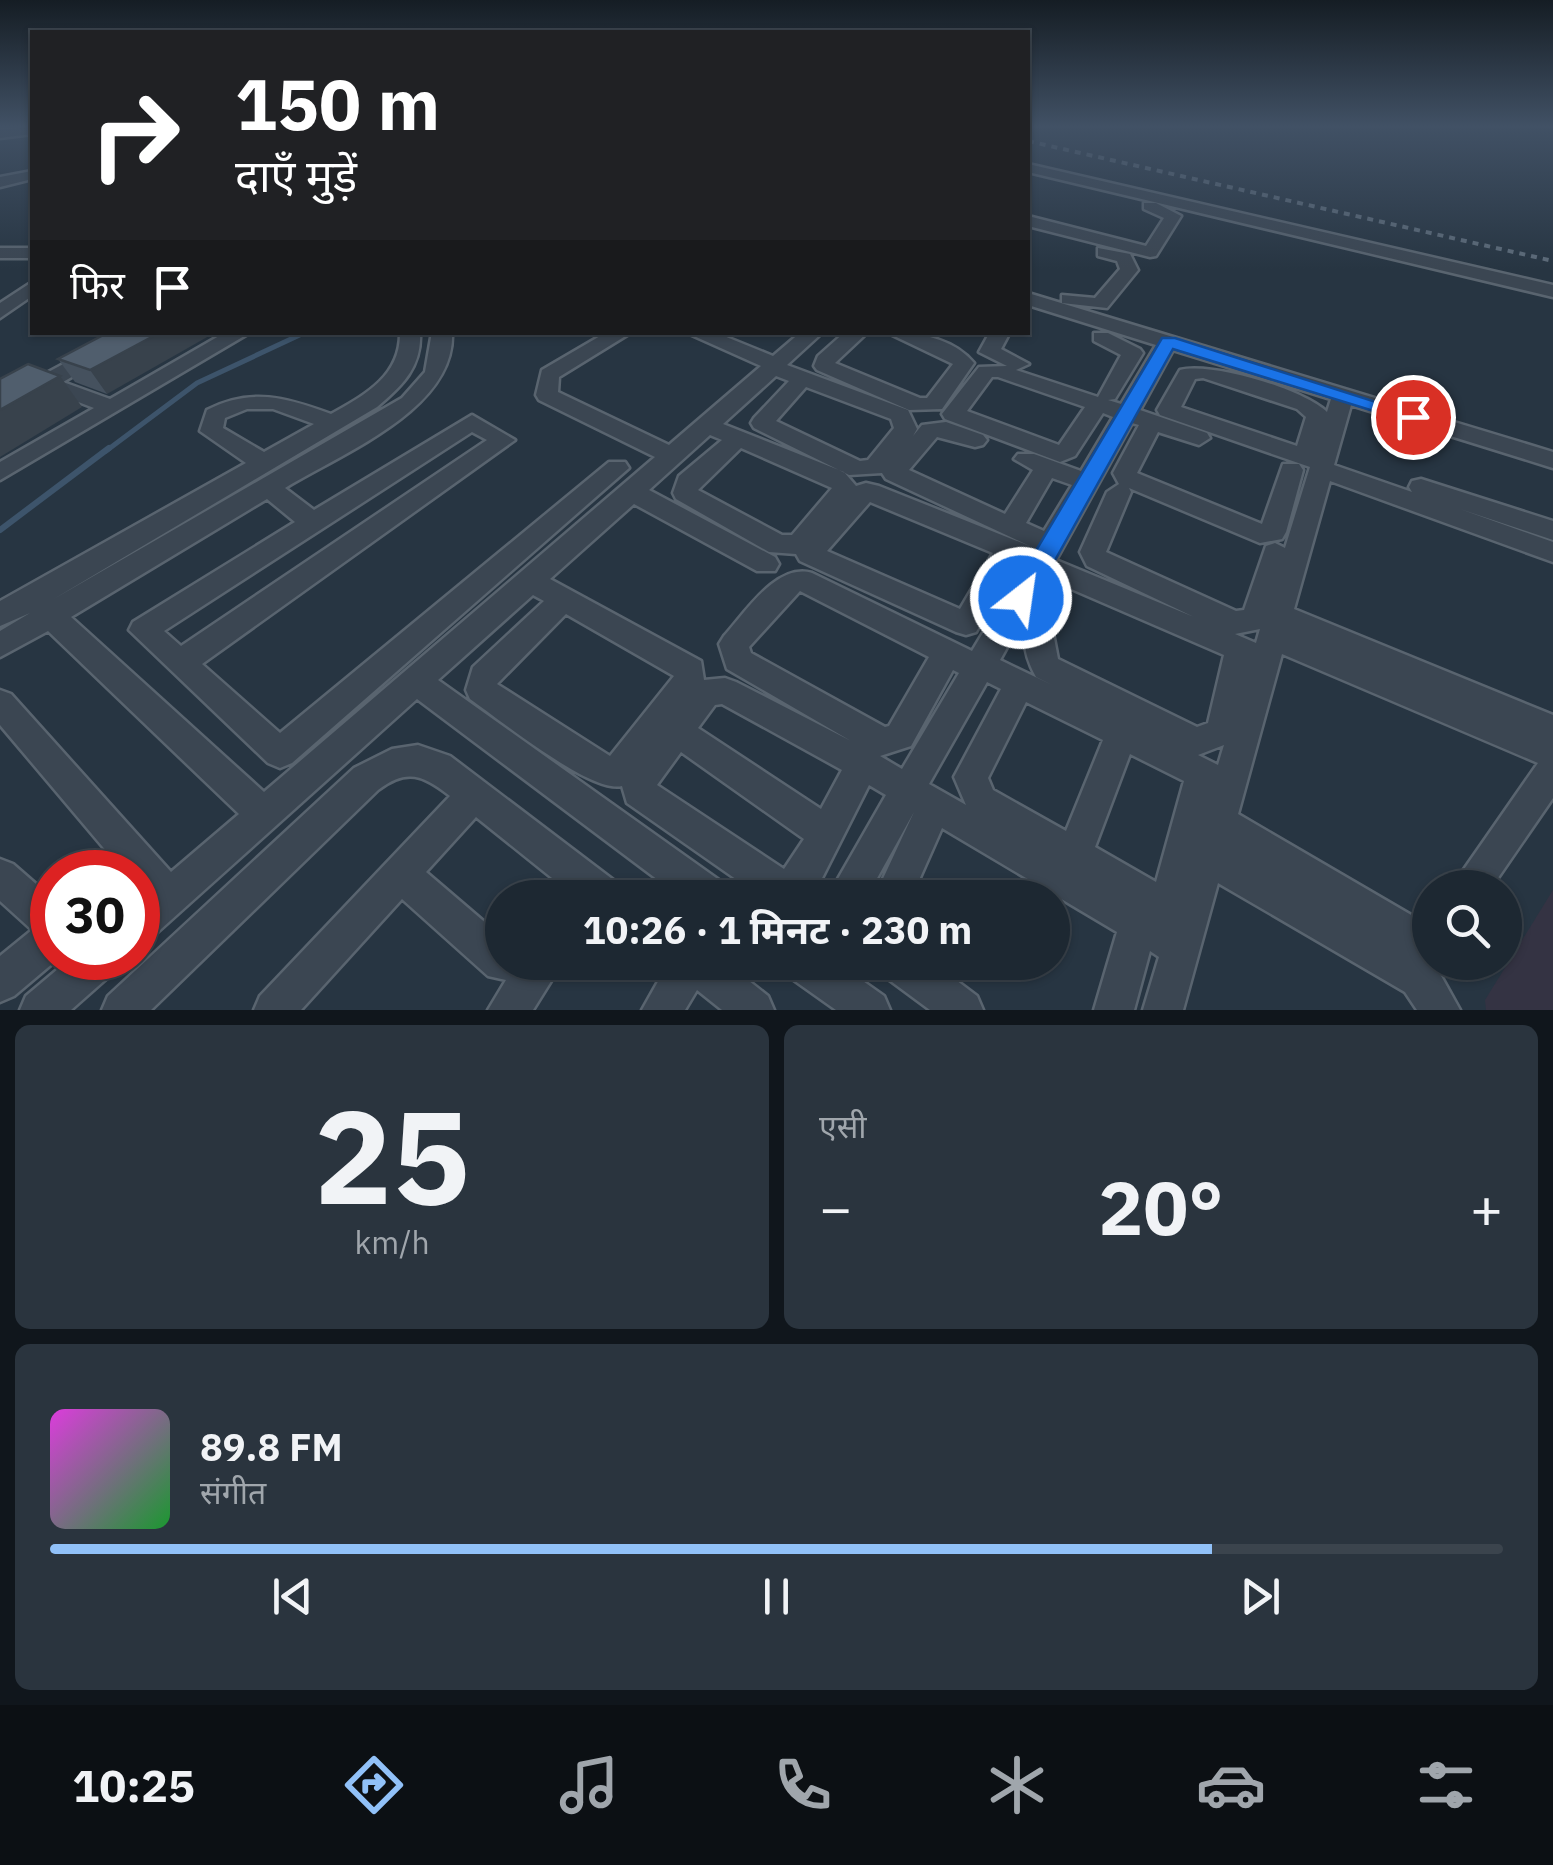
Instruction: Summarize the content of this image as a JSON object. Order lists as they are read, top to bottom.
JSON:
{
  "page": {
    "turn": ["150 m", "दाएँ मुड़ें"],
    "then": "फिर",
    "limit": "30",
    "trip": "10:26 · 1 मिनट · 230 m",
    "tile": [
      ["25", "km/h"],
      "एसी"
    ],
    "heat": ["−", "20°", "+"],
    "song": ["89.8 FM", "संगीत"],
    "tabs": "10:25"
  }
}
